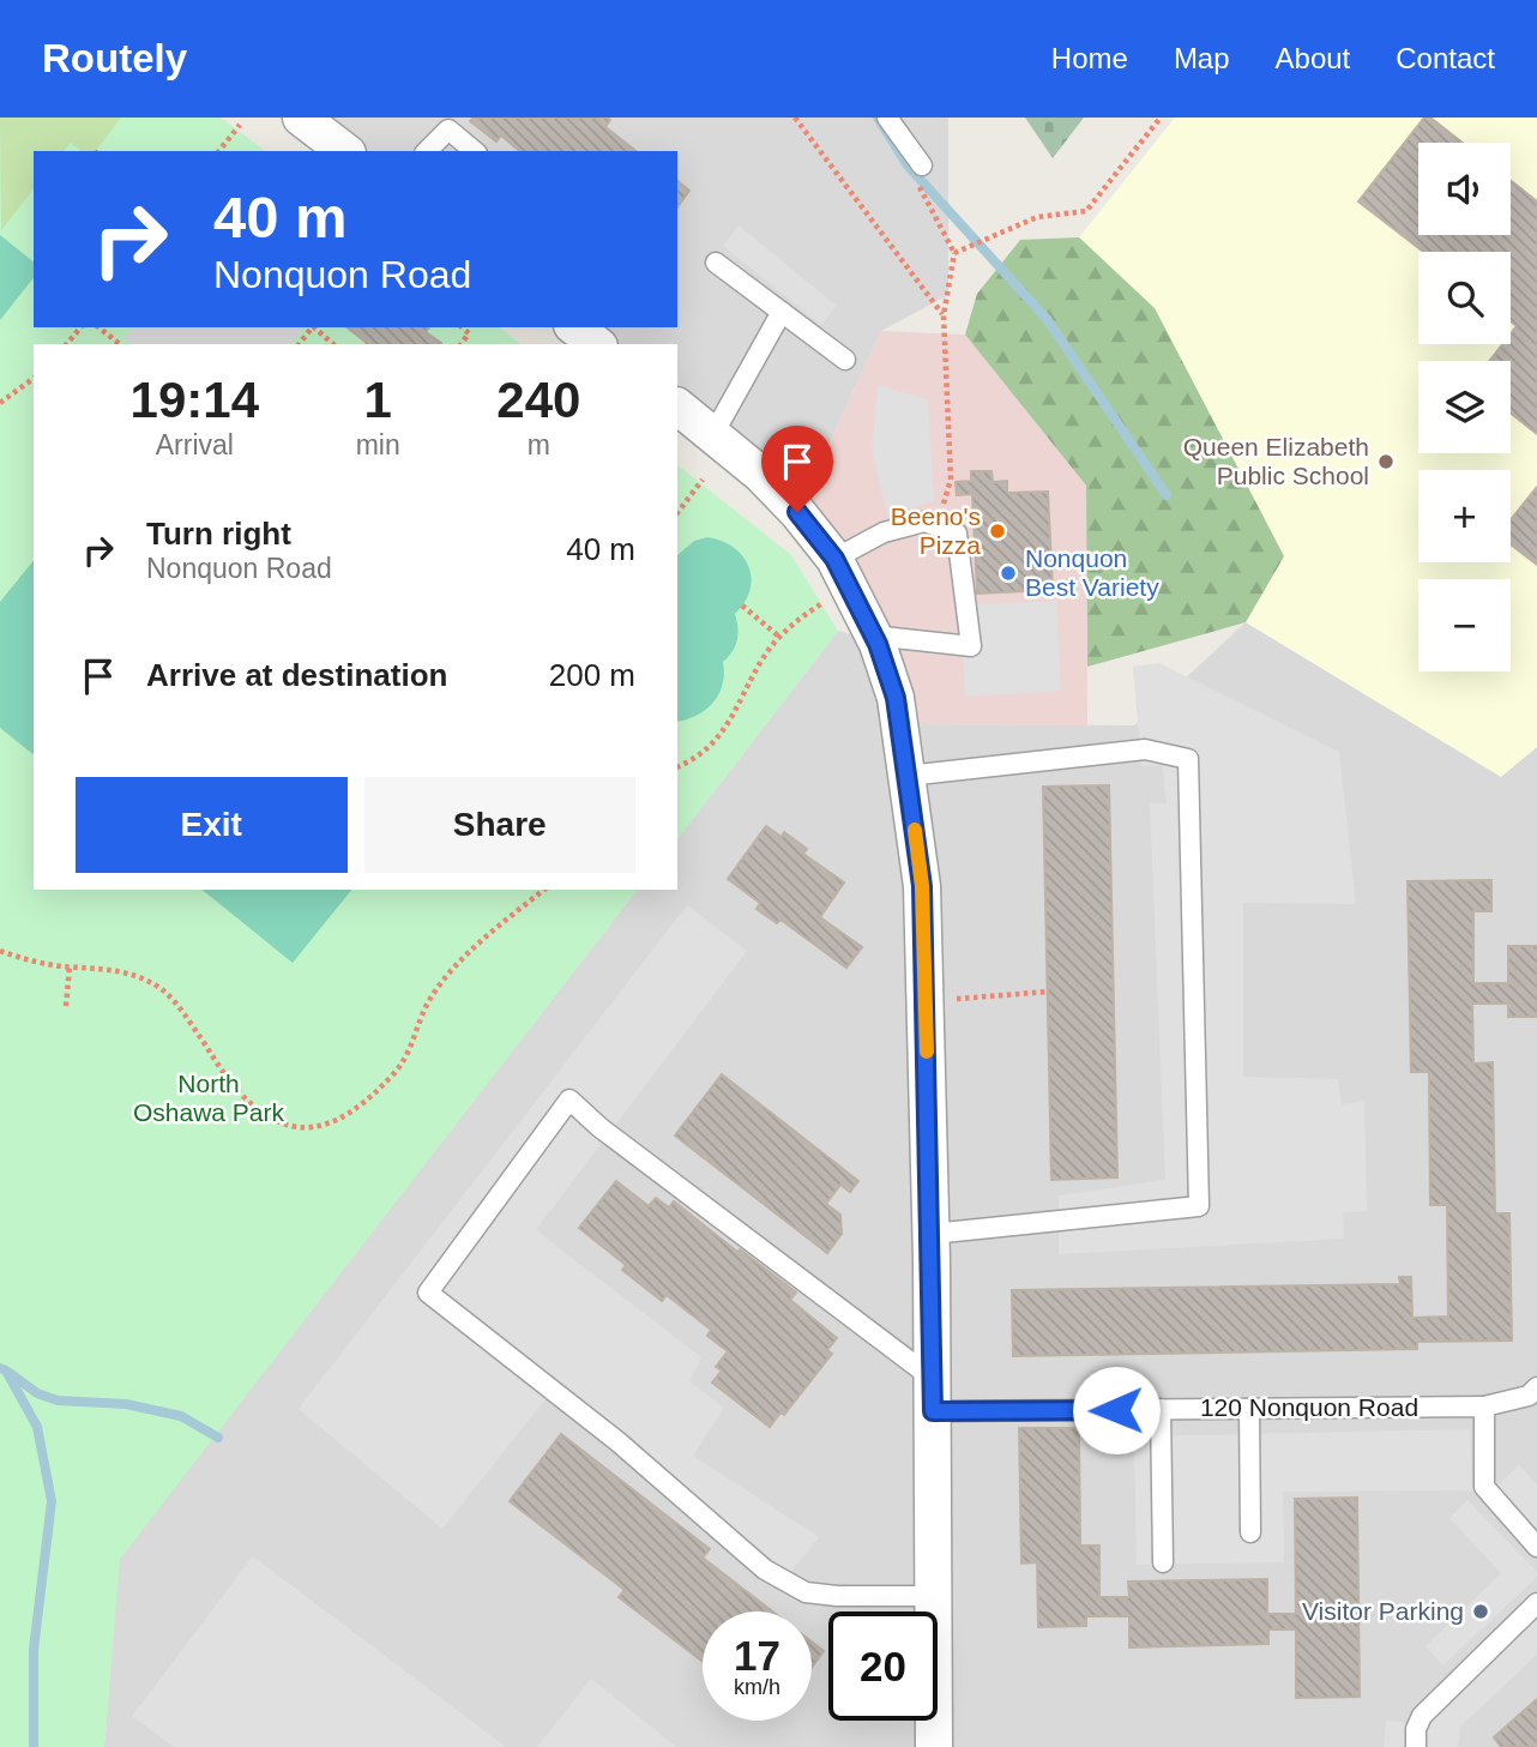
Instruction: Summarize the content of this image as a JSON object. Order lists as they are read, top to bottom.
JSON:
{
  "streets": {
    "lane": ["120 Nonquon Road"]
  },
  "parks": ["North Oshawa Park"],
  "places": [
    "Queen Elizabeth Public School",
    "Beeno's Pizza",
    "Nonquon Best Variety",
    "Visitor Parking"
  ],
  "page": {
    "header": "Routely",
    "nav": [
      "Home",
      "Map",
      "About",
      "Contact"
    ],
    "map_buttons": ["+", "−"],
    "turn": ["40 m", "Nonquon Road"],
    "eta": [
      "19:14",
      "Arrival",
      "1",
      "min",
      "240",
      "m"
    ],
    "list": [
      {
        "name": "Turn right",
        "note": "Nonquon Road",
        "value": "40 m"
      },
      {
        "name": "Arrive at destination",
        "value": "200 m"
      }
    ],
    "buttons": ["Exit", "Share"],
    "speed": "17 km/h",
    "limit": "20"
  }
}
